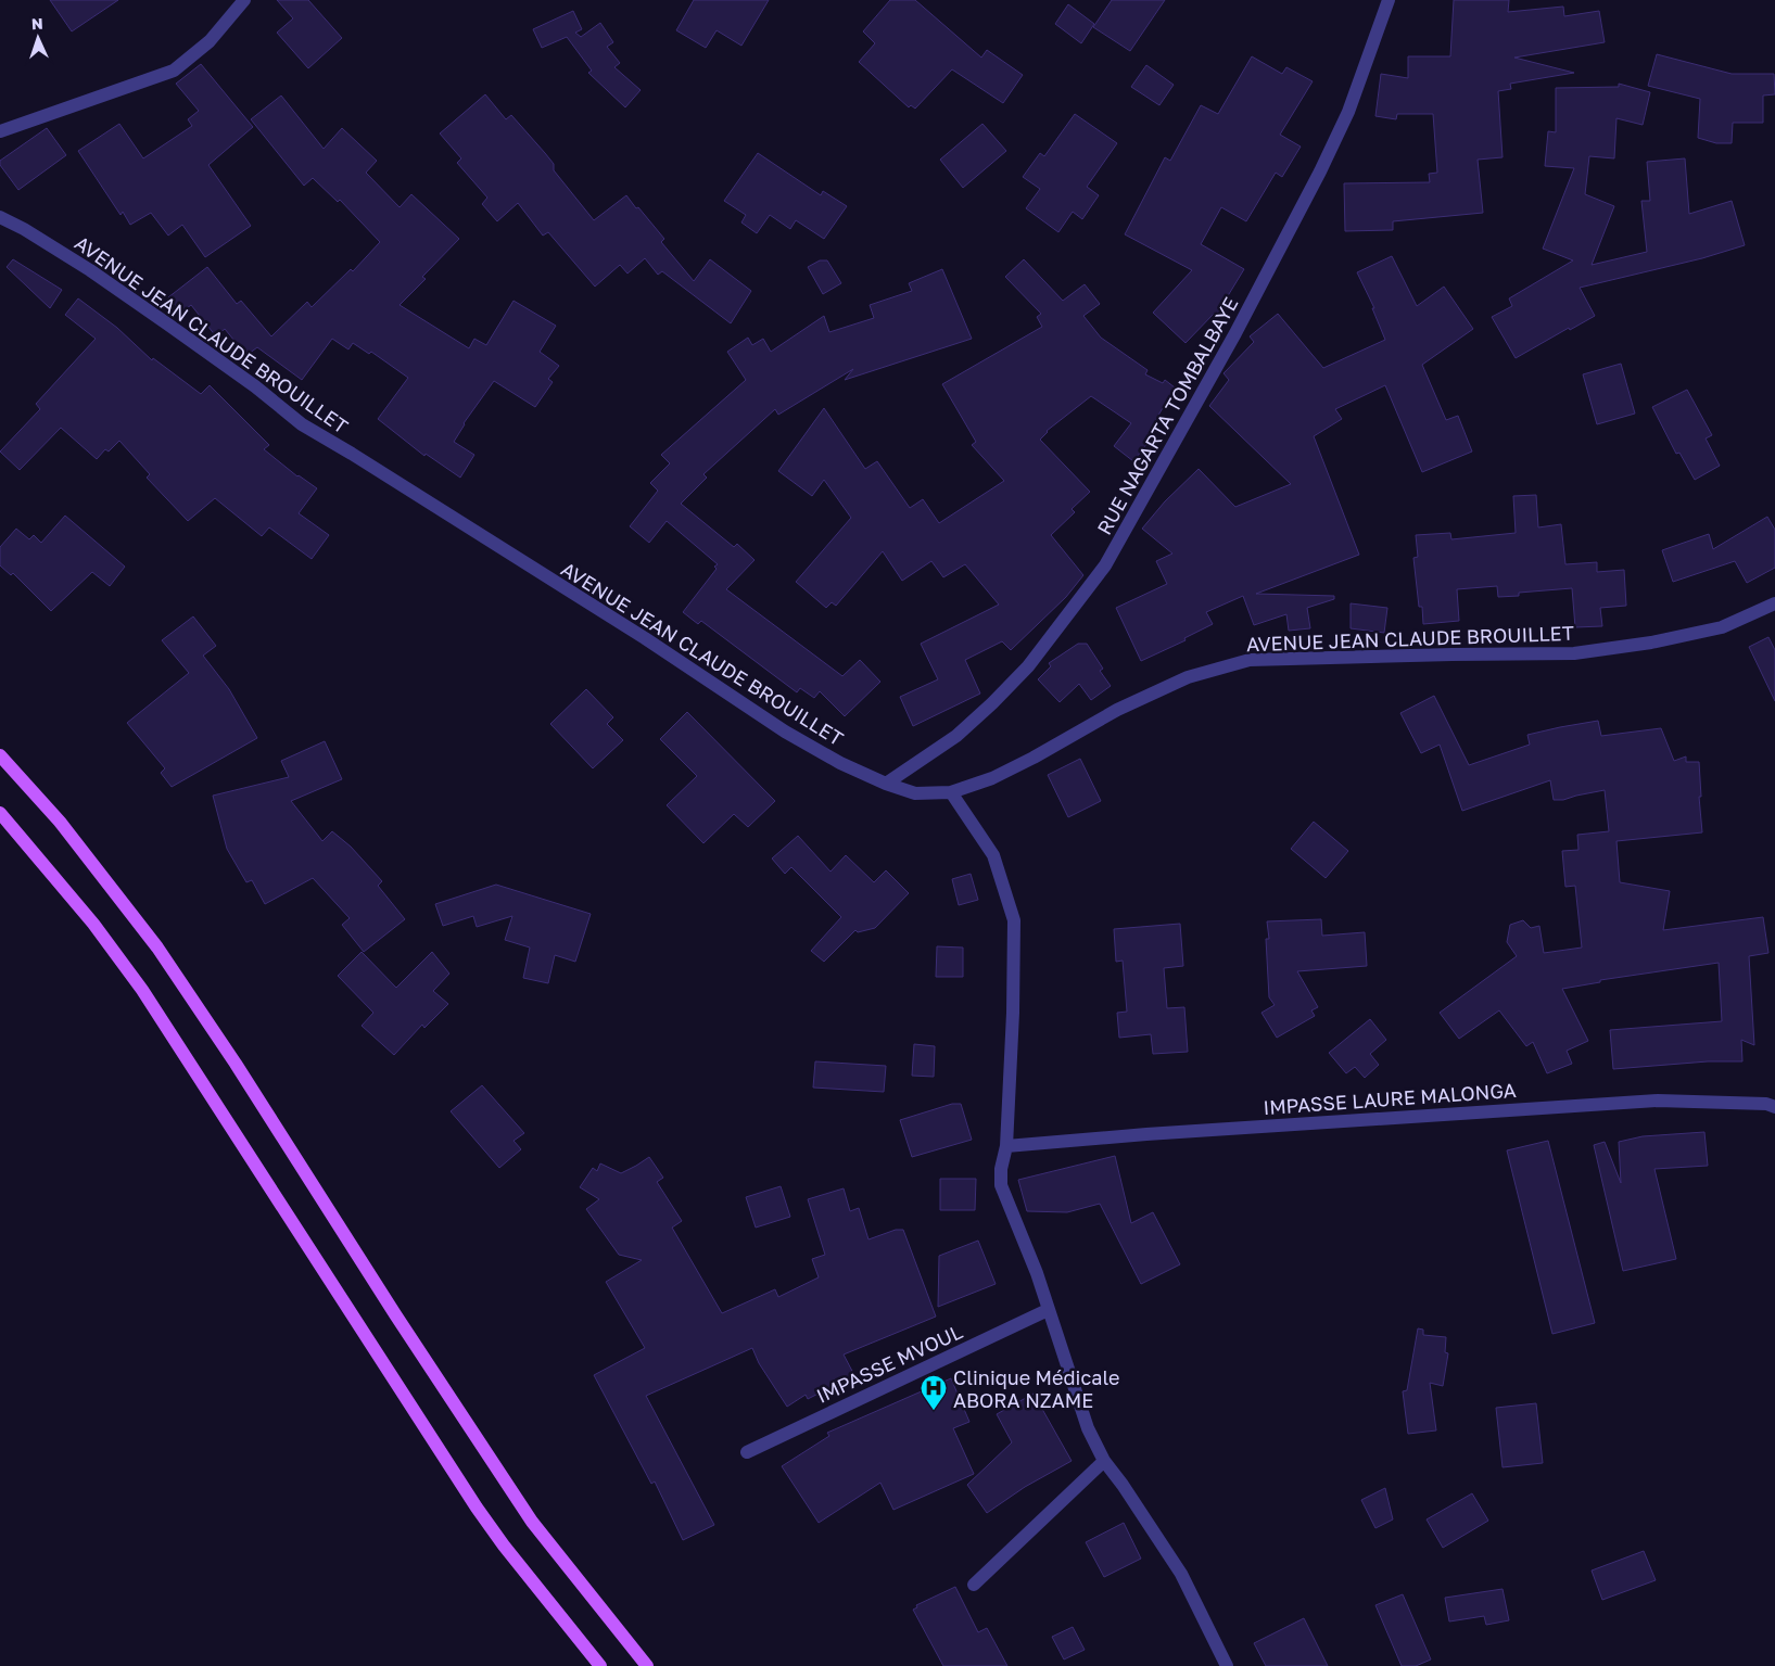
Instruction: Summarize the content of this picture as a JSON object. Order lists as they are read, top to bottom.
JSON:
{
  "streets": {
    "street": [
      "AVENUE JEAN CLAUDE BROUILLET",
      "RUE NAGARTA TOMBALBAYE",
      "IMPASSE LAURE MALONGA",
      "IMPASSE MVOUL"
    ]
  },
  "crossings": [
    ["AVENUE JEAN CLAUDE BROUILLET", "RUE NAGARTA TOMBALBAYE"]
  ],
  "places": {
    "hospital": ["Clinique Médicale ABORA NZAME"]
  },
  "north": "top"
}
